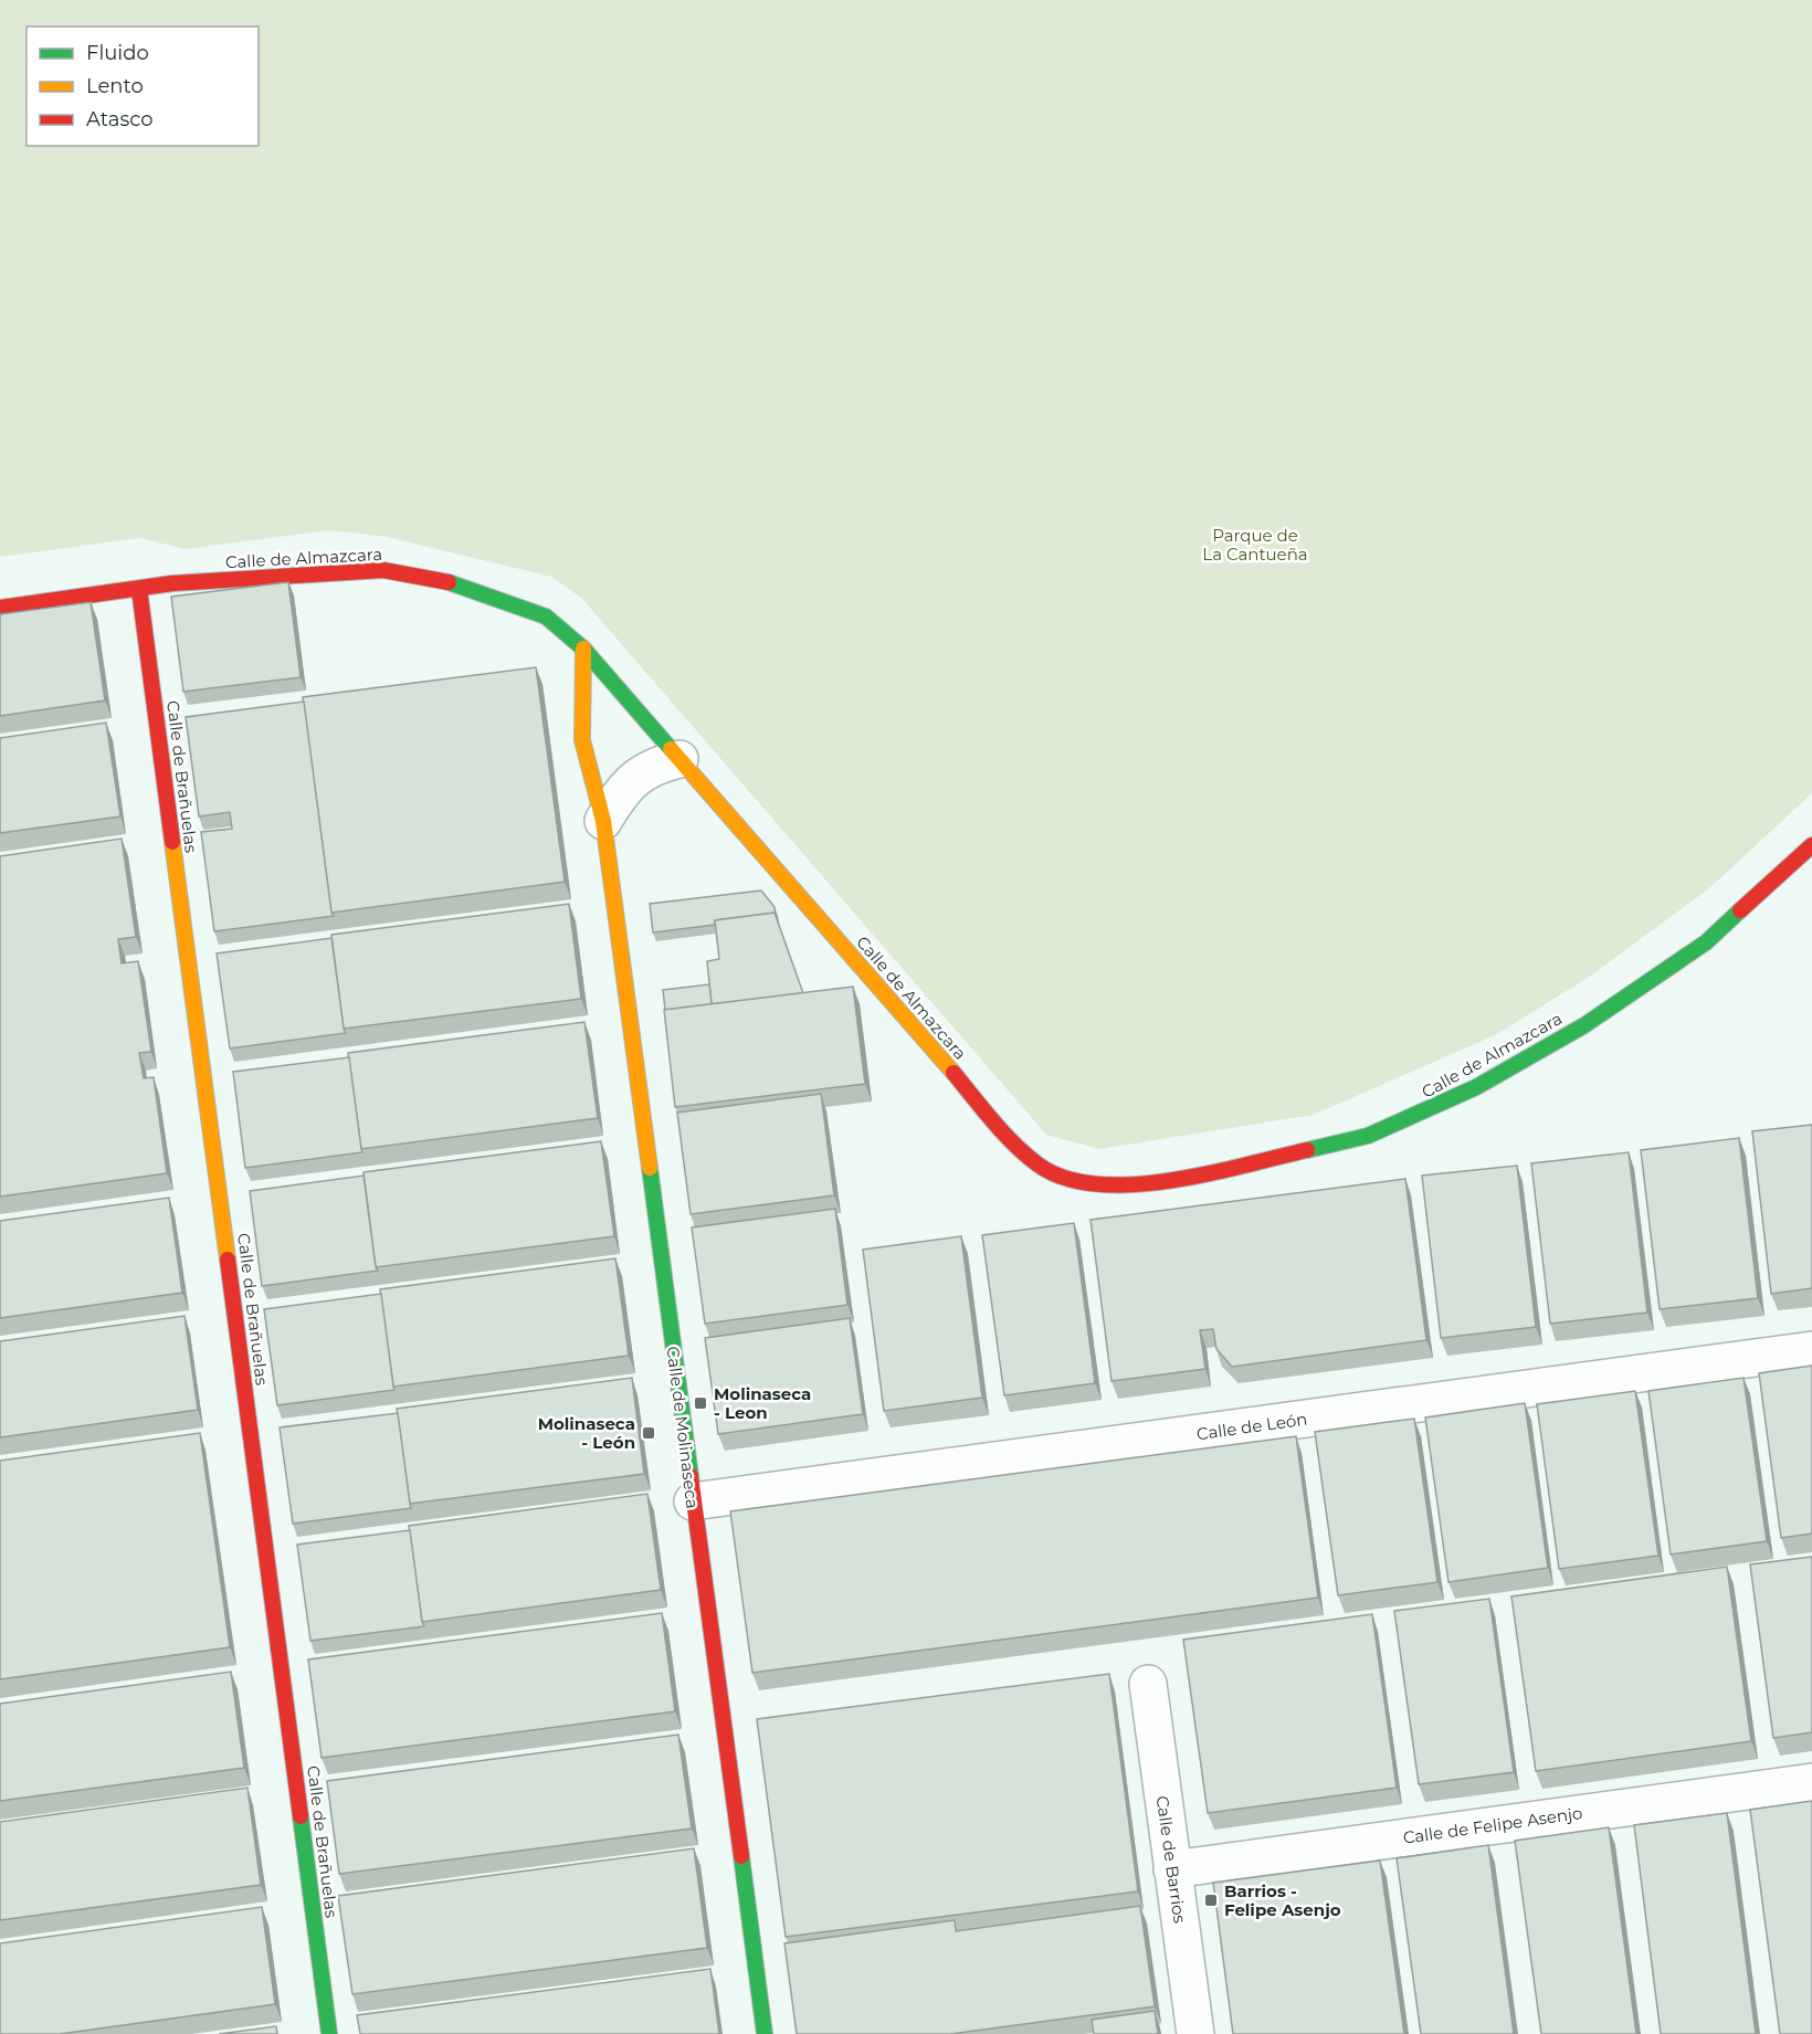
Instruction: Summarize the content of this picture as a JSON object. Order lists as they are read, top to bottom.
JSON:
{
  "streets": {
    "street": [
      "Calle de Almazcara",
      "Calle de Brañuelas",
      "Calle de León",
      "Calle de Molinaseca",
      "Calle de Felipe Asenjo",
      "Calle de Barrios"
    ]
  },
  "crossings": [
    ["Calle de Almazcara", "Calle de Brañuelas"],
    ["Calle de Almazcara", "Calle de Molinaseca"],
    ["Calle de León", "Calle de Molinaseca"],
    ["Calle de Felipe Asenjo", "Calle de Barrios"]
  ],
  "parks": ["Parque de La Cantueña"],
  "places": {
    "transit": ["Molinaseca - Leon", "Molinaseca - León", "Barrios - Felipe Asenjo"]
  },
  "legend": ["Fluido", "Lento", "Atasco"]
}
